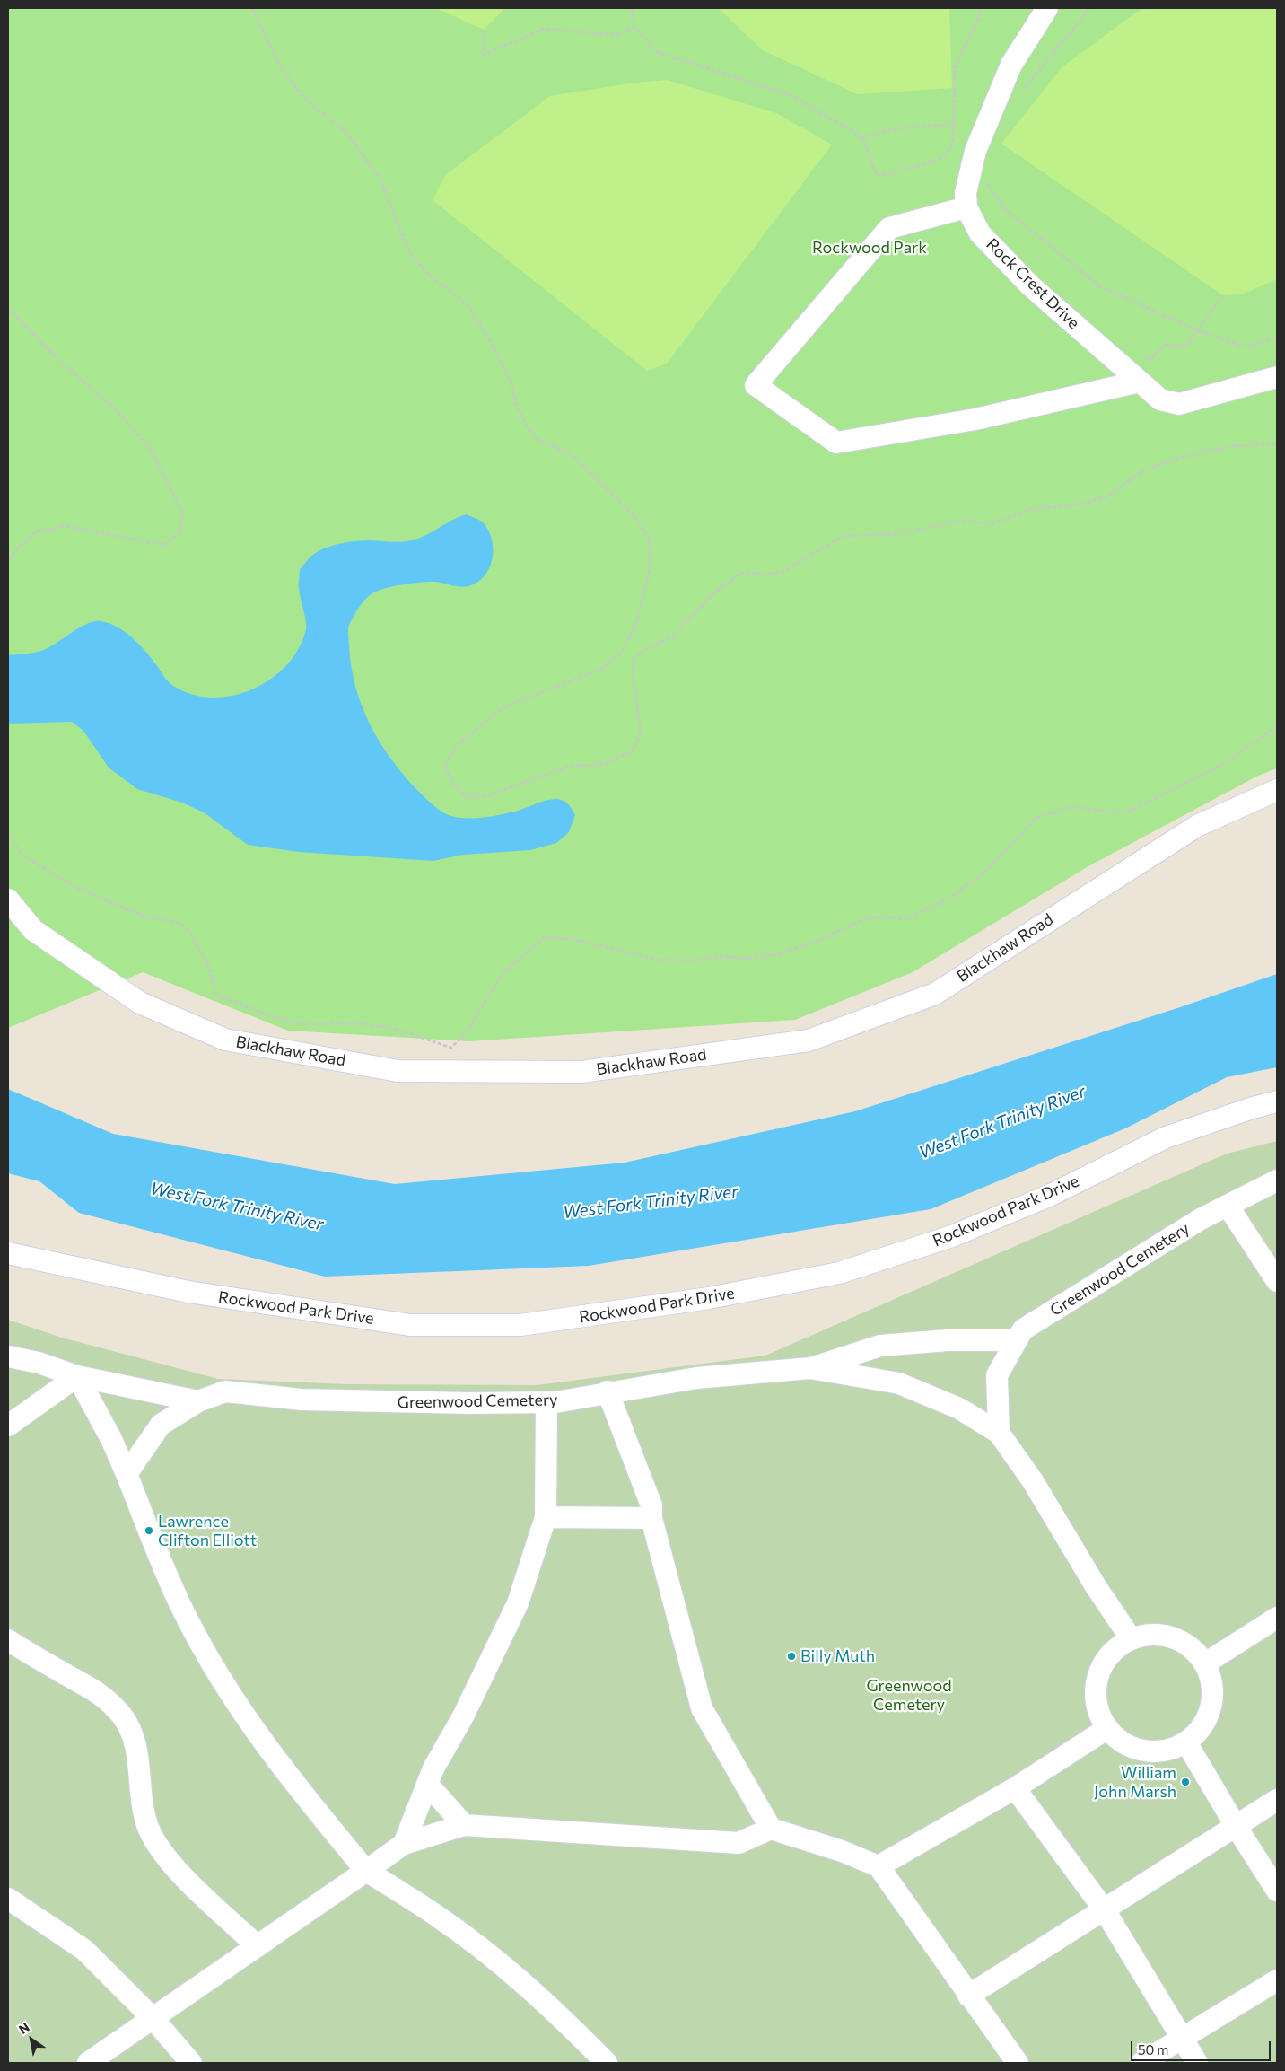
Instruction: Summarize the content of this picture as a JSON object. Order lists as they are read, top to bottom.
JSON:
{
  "streets": {
    "street": [
      "Rock Crest Drive",
      "Blackhaw Road",
      "Rockwood Park Drive",
      "Greenwood Cemetery"
    ]
  },
  "water": ["West Fork Trinity River"],
  "parks": ["Rockwood Park", "Greenwood Cemetery"],
  "places": ["Lawrence Clifton Elliott", "Billy Muth", "William John Marsh"],
  "scale_bar": "50 m",
  "north": "top left"
}
